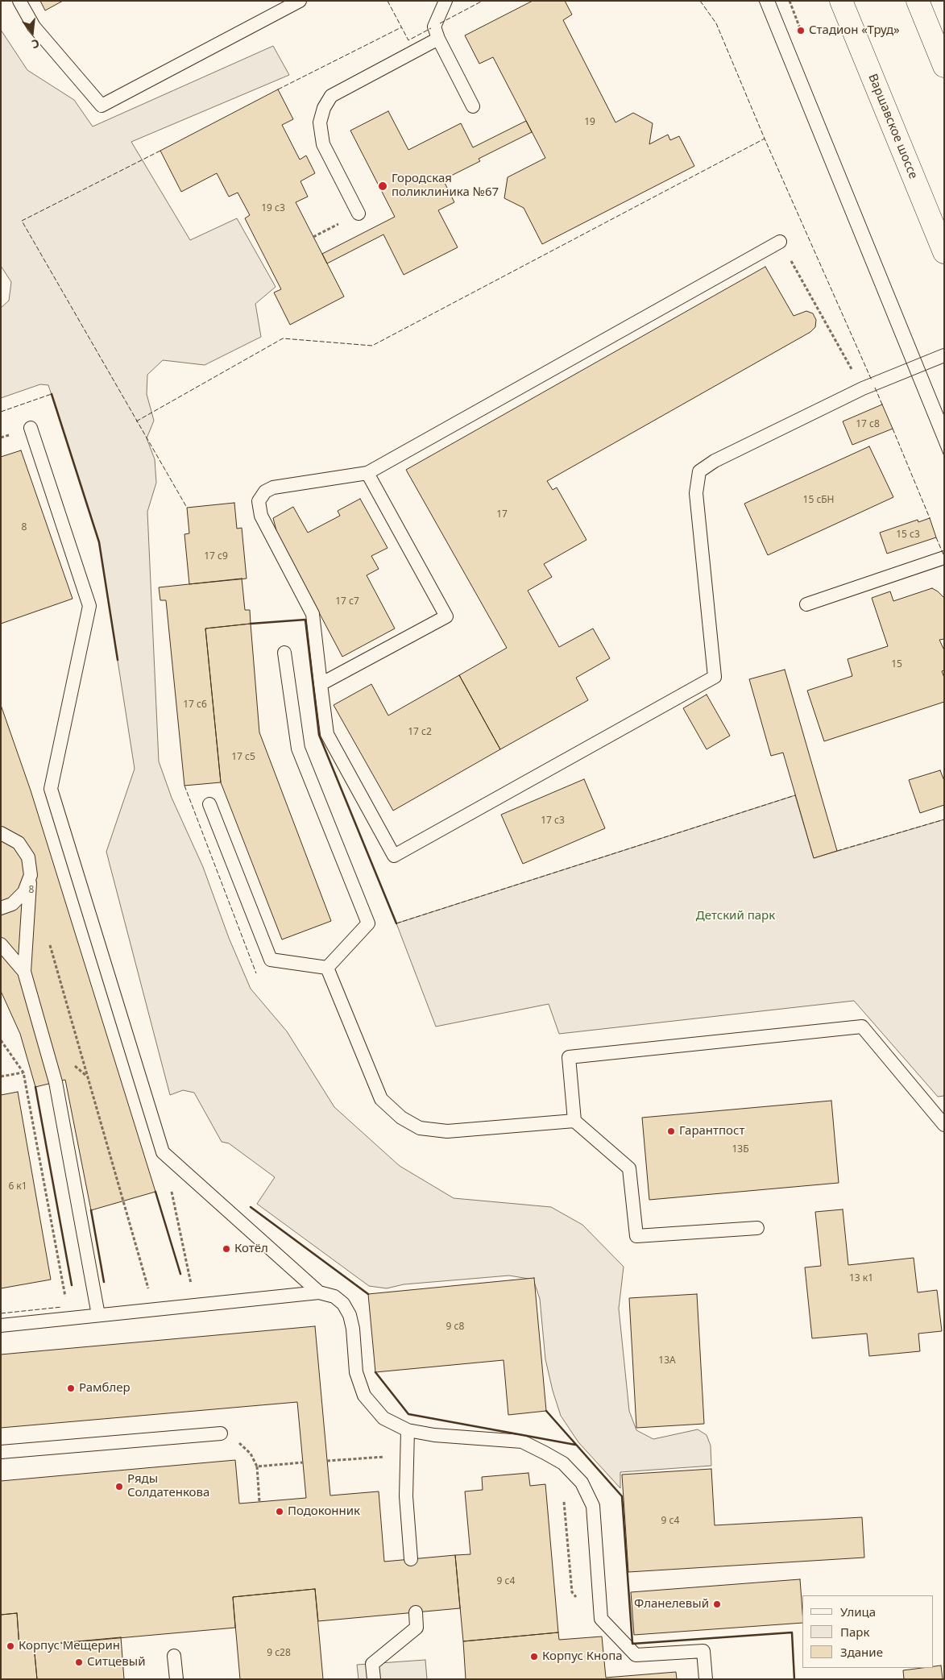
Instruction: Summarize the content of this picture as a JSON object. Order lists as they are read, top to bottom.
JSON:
{
  "streets": {
    "main road": ["Варшавское шоссе"]
  },
  "parks": ["Детский парк"],
  "places": [
    "Стадион «Труд»",
    "Городская поликлиника №67",
    "Гарантпост",
    "Котёл",
    "Рамблер",
    "Ряды Солдатенкова",
    "Подоконник",
    "Фланелевый",
    "Корпус Мещерин",
    "Корпус Кнопа",
    "Ситцевый"
  ],
  "house_numbers": [
    "19",
    "19 с3",
    "17 с8",
    "15 cБН",
    "17",
    "8",
    "15 с3",
    "17 с9",
    "17 с7",
    "15",
    "17 с6",
    "17 с2",
    "17 с5",
    "17 с3",
    "8",
    "13Б",
    "6 к1",
    "13 к1",
    "9 с8",
    "13А",
    "9 с4",
    "9 с4",
    "9 с28"
  ],
  "legend": ["Улица", "Парк", "Здание"],
  "north": "bottom"
}
